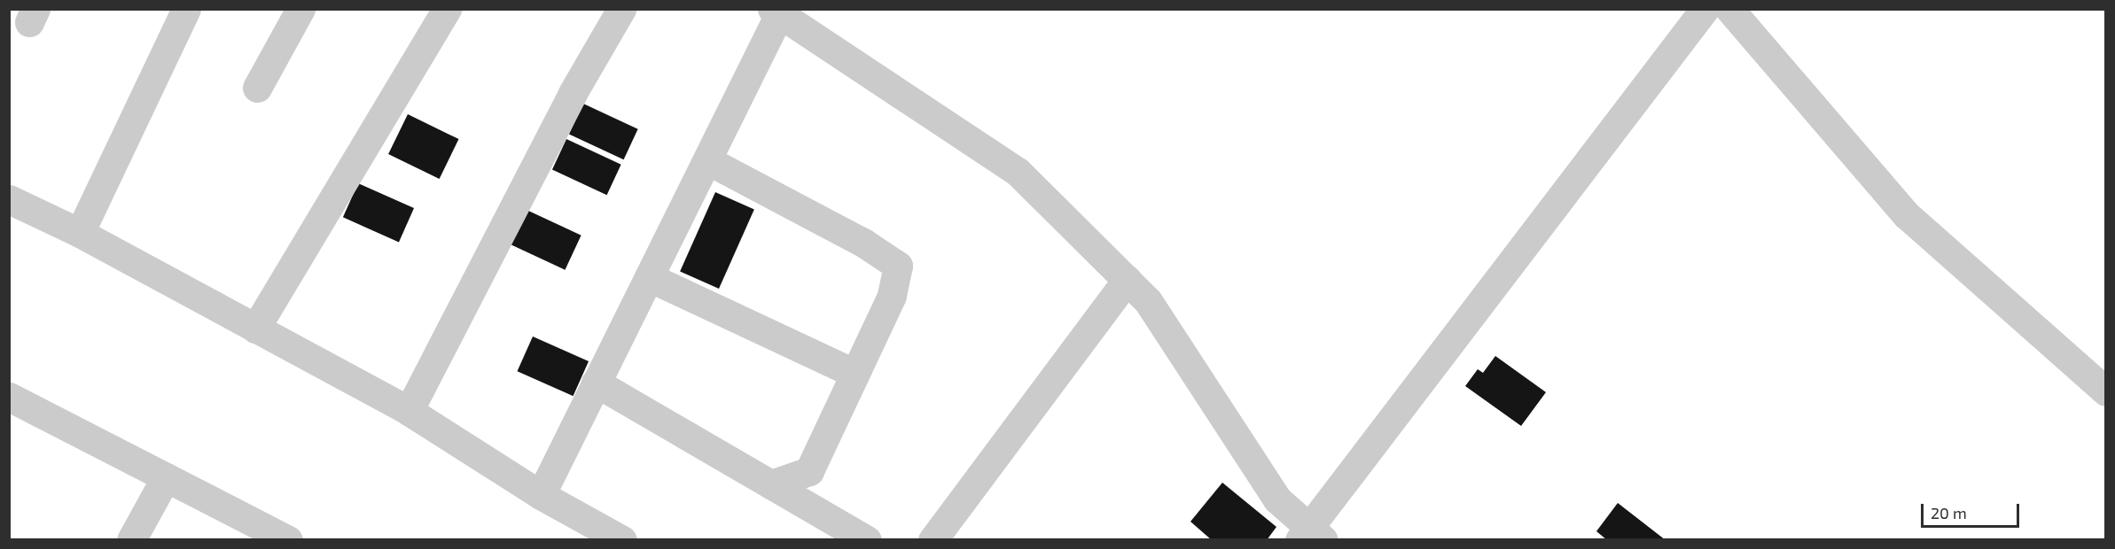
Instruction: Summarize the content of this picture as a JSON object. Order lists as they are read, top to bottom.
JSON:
{
  "scale_bar": "20 m"
}
